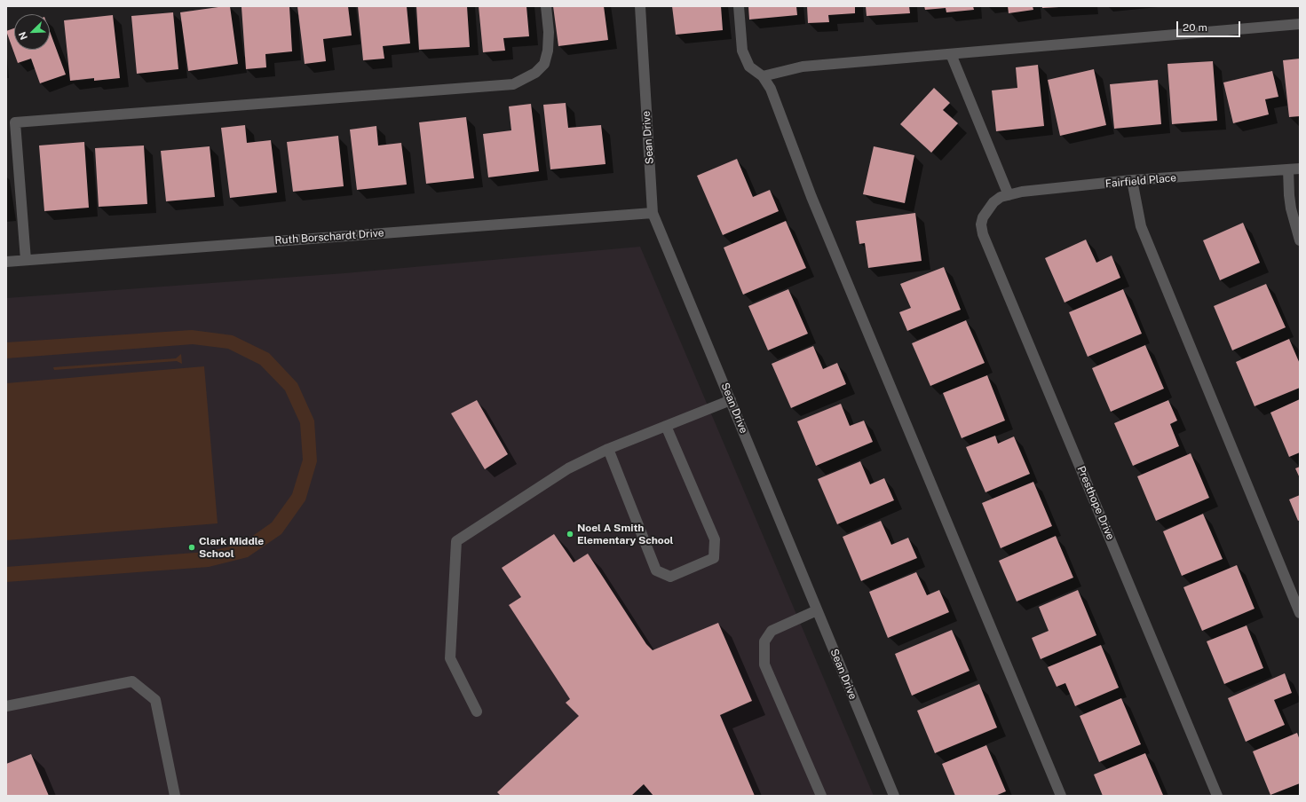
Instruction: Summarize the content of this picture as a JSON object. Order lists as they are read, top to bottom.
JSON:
{
  "streets": {
    "street": [
      "Sean Drive",
      "Fairfield Place",
      "Ruth Borschardt Drive",
      "Presthope Drive"
    ]
  },
  "crossings": [
    ["Sean Drive", "Ruth Borschardt Drive"],
    ["Fairfield Place", "Presthope Drive"]
  ],
  "places": ["Noel A Smith Elementary School", "Clark Middle School"],
  "scale_bar": "20 m",
  "north": "bottom left"
}
